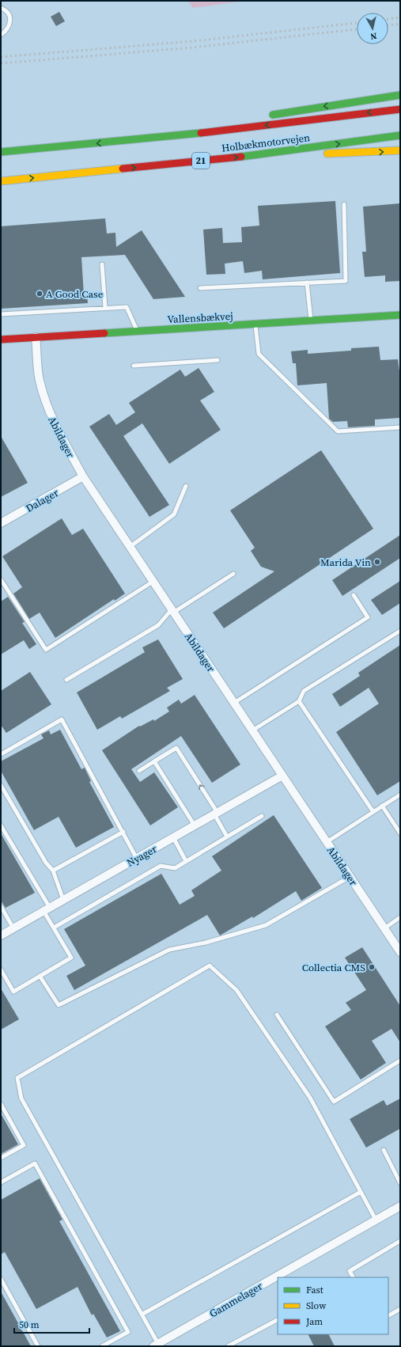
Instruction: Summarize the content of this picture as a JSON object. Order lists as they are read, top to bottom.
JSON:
{
  "streets": {
    "main road": ["Holbækmotorvejen", "21", "Vallensbækvej"],
    "street": [
      "Abildager",
      "Dalager",
      "Nyager",
      "Gammelager"
    ]
  },
  "crossings": [
    ["Vallensbækvej", "Abildager"],
    ["Abildager", "Dalager"],
    ["Abildager", "Nyager"]
  ],
  "places": ["A Good Case", "Marida Vin", "Collectia CMS"],
  "legend": ["Fast", "Slow", "Jam"],
  "scale_bar": "50 m",
  "north": "bottom"
}
